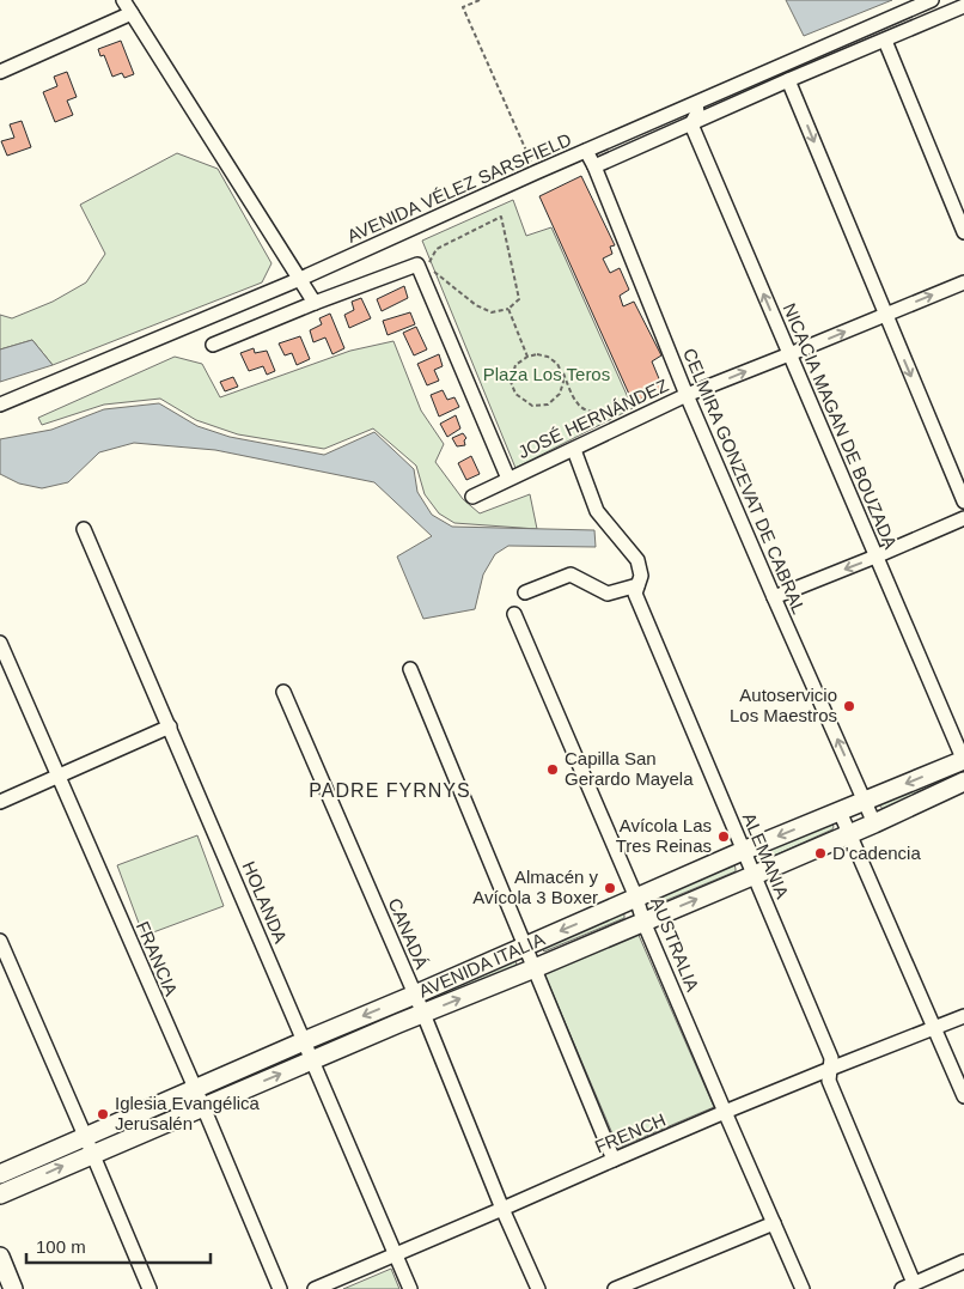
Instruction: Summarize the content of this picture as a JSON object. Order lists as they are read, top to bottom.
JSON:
{
  "streets": {
    "main road": ["AVENIDA ITALIA"],
    "street": [
      "AVENIDA VÉLEZ SARSFIELD",
      "JOSÉ HERNÁNDEZ",
      "NICACIA MAGAN DE BOUZADA",
      "CELMIRA GONZEVAT DE CABRAL",
      "ALEMANIA",
      "HOLANDA",
      "CANADÁ",
      "AUSTRALIA",
      "FRANCIA",
      "FRENCH"
    ]
  },
  "crossings": [
    ["AVENIDA VÉLEZ SARSFIELD", "NICACIA MAGAN DE BOUZADA"],
    ["AVENIDA VÉLEZ SARSFIELD", "CELMIRA GONZEVAT DE CABRAL"],
    ["JOSÉ HERNÁNDEZ", "NICACIA MAGAN DE BOUZADA"],
    ["JOSÉ HERNÁNDEZ", "CELMIRA GONZEVAT DE CABRAL"],
    ["JOSÉ HERNÁNDEZ", "ALEMANIA"],
    ["NICACIA MAGAN DE BOUZADA", "AVENIDA ITALIA"],
    ["CELMIRA GONZEVAT DE CABRAL", "AVENIDA ITALIA"],
    ["ALEMANIA", "AVENIDA ITALIA"],
    ["ALEMANIA", "FRENCH"],
    ["HOLANDA", "AVENIDA ITALIA"],
    ["HOLANDA", "FRENCH"],
    ["CANADÁ", "AVENIDA ITALIA"],
    ["CANADÁ", "FRENCH"],
    ["AUSTRALIA", "AVENIDA ITALIA"],
    ["AUSTRALIA", "FRENCH"],
    ["FRANCIA", "AVENIDA ITALIA"]
  ],
  "one_way": ["JOSÉ HERNÁNDEZ"],
  "districts": ["PADRE FYRNYS"],
  "parks": ["Plaza Los Teros"],
  "places": [
    "Autoservicio Los Maestros",
    "Capilla San Gerardo Mayela",
    "Avícola Las Tres Reinas",
    "D'cadencia",
    "Almacén y Avícola 3 Boxer",
    "Iglesia Evangélica Jerusalén"
  ],
  "scale_bar": "100 m"
}
